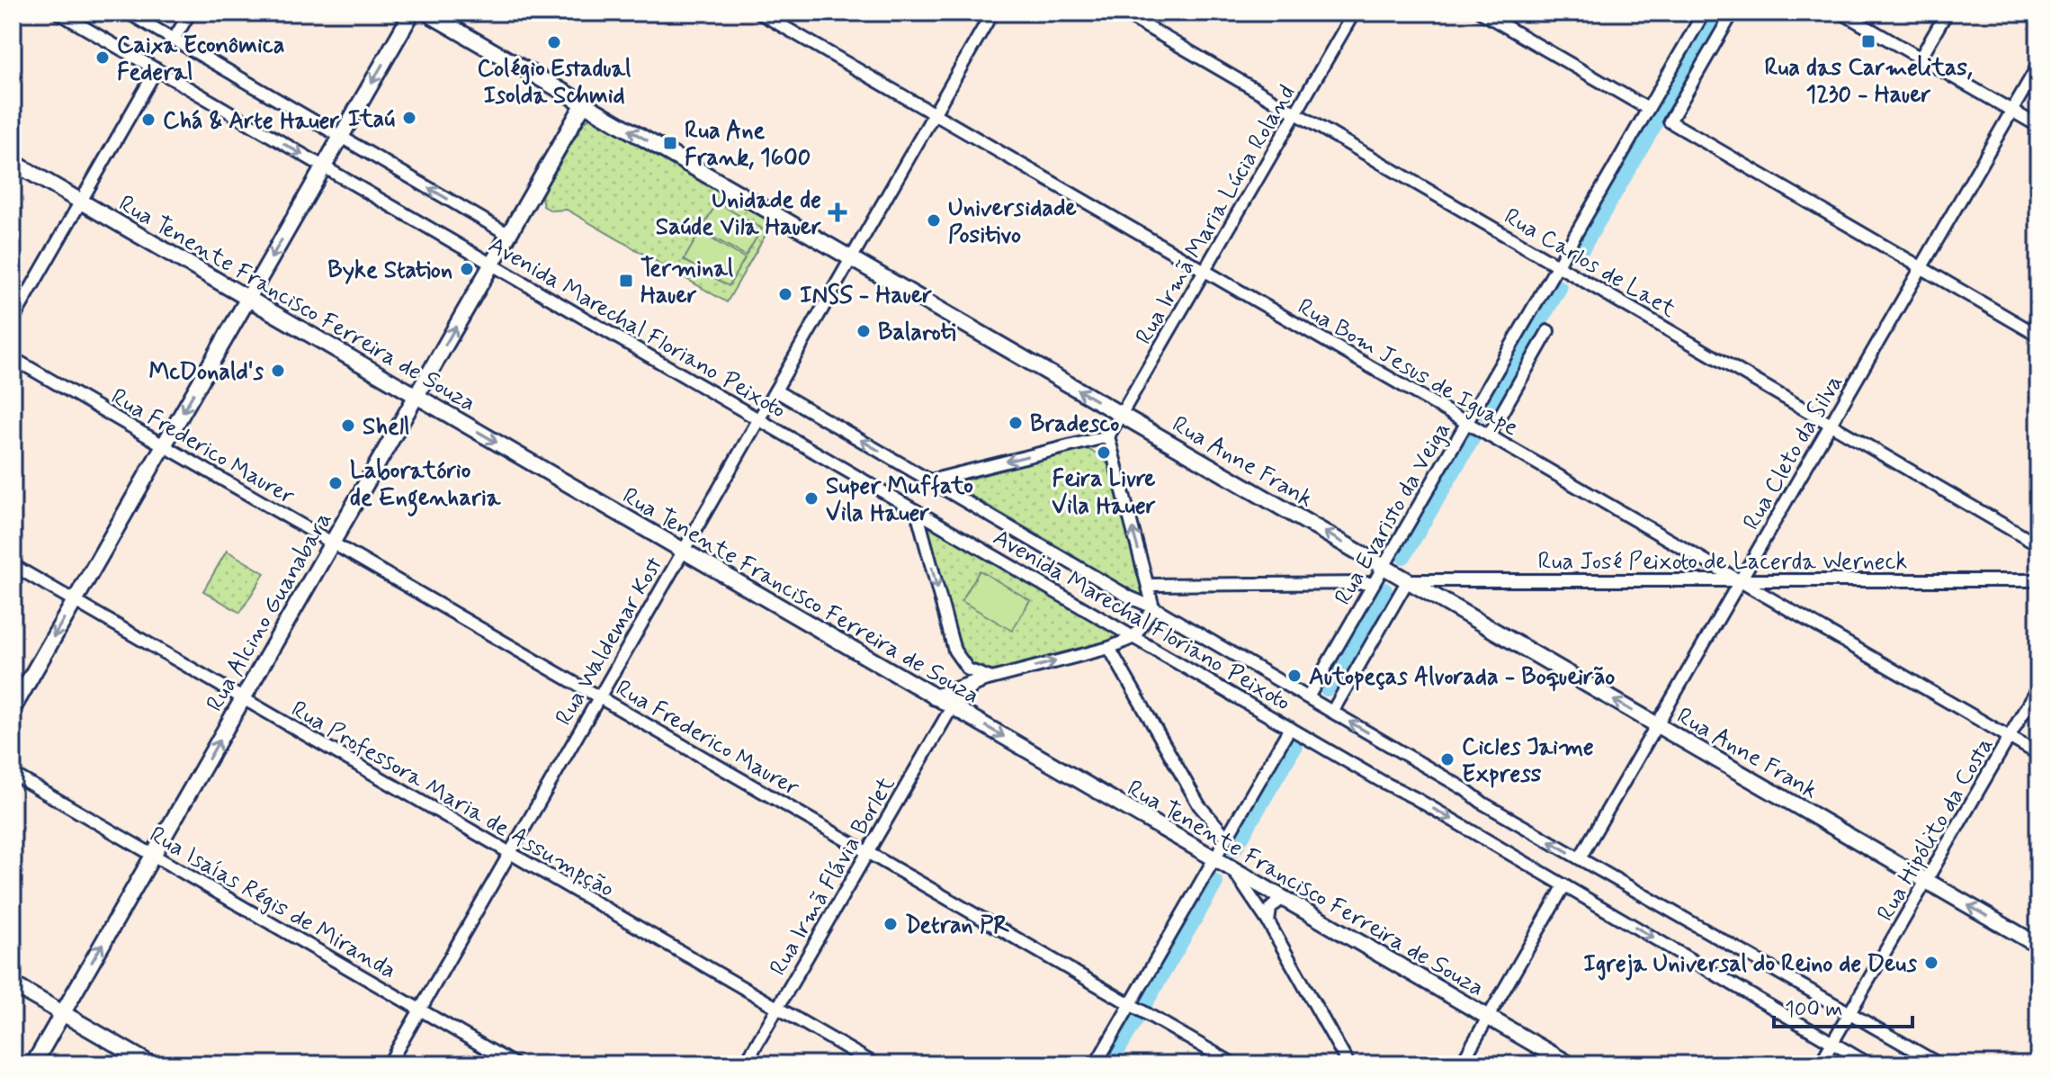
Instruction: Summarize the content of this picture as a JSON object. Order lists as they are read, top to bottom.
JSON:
{
  "streets": {
    "main road": ["Rua Tenente Francisco Ferreira de Souza", "Rua Anne Frank", "Rua Alcino Guanabara"],
    "street": [
      "Rua Irmã Maria Lúcia Roland",
      "Rua Carlos de Laet",
      "Avenida Marechal Floriano Peixoto",
      "Rua Bom Jesus de Iguape",
      "Rua Frederico Maurer",
      "Rua Cleto da Silva",
      "Rua Evaristo da Veiga",
      "Rua José Peixoto de Lacerda Werneck",
      "Rua Waldemar Kost",
      "Rua Professora Maria de Assumpção",
      "Rua Hipólito da Costa",
      "Rua Irmã Flávia Borlet",
      "Rua Isaías Régis de Miranda"
    ]
  },
  "crossings": [
    ["Rua Irmã Maria Lúcia Roland", "Rua Carlos de Laet"],
    ["Rua Irmã Maria Lúcia Roland", "Rua Bom Jesus de Iguape"],
    ["Rua Irmã Maria Lúcia Roland", "Rua Anne Frank"],
    ["Rua Carlos de Laet", "Rua Cleto da Silva"],
    ["Rua Carlos de Laet", "Rua Evaristo da Veiga"],
    ["Rua Tenente Francisco Ferreira de Souza", "Rua Alcino Guanabara"],
    ["Rua Tenente Francisco Ferreira de Souza", "Rua Waldemar Kost"],
    ["Rua Tenente Francisco Ferreira de Souza", "Rua Irmã Flávia Borlet"],
    ["Avenida Marechal Floriano Peixoto", "Rua Cleto da Silva"],
    ["Avenida Marechal Floriano Peixoto", "Rua Evaristo da Veiga"],
    ["Avenida Marechal Floriano Peixoto", "Rua Alcino Guanabara"],
    ["Avenida Marechal Floriano Peixoto", "Rua Waldemar Kost"],
    ["Avenida Marechal Floriano Peixoto", "Rua Hipólito da Costa"],
    ["Rua Bom Jesus de Iguape", "Rua Cleto da Silva"],
    ["Rua Bom Jesus de Iguape", "Rua Evaristo da Veiga"],
    ["Rua Bom Jesus de Iguape", "Rua José Peixoto de Lacerda Werneck"],
    ["Rua Bom Jesus de Iguape", "Rua Waldemar Kost"],
    ["Rua Bom Jesus de Iguape", "Rua Hipólito da Costa"],
    ["Rua Frederico Maurer", "Rua Alcino Guanabara"],
    ["Rua Frederico Maurer", "Rua Waldemar Kost"],
    ["Rua Frederico Maurer", "Rua Irmã Flávia Borlet"],
    ["Rua Cleto da Silva", "Rua Anne Frank"],
    ["Rua Cleto da Silva", "Rua José Peixoto de Lacerda Werneck"],
    ["Rua Anne Frank", "Rua Evaristo da Veiga"],
    ["Rua Anne Frank", "Rua José Peixoto de Lacerda Werneck"],
    ["Rua Anne Frank", "Rua Alcino Guanabara"],
    ["Rua Anne Frank", "Rua Waldemar Kost"],
    ["Rua Anne Frank", "Rua Hipólito da Costa"],
    ["Rua Evaristo da Veiga", "Rua José Peixoto de Lacerda Werneck"],
    ["Rua Alcino Guanabara", "Rua Professora Maria de Assumpção"],
    ["Rua Alcino Guanabara", "Rua Isaías Régis de Miranda"],
    ["Rua Waldemar Kost", "Rua Professora Maria de Assumpção"],
    ["Rua Waldemar Kost", "Rua Isaías Régis de Miranda"],
    ["Rua Professora Maria de Assumpção", "Rua Irmã Flávia Borlet"]
  ],
  "one_way": ["Rua Anne Frank", "Rua Alcino Guanabara"],
  "places": {
    "transit": ["Rua das Carmelitas, 1230 - Hauer", "Rua Ane Frank, 1600", "Terminal Hauer"],
    "other": [
      "Colégio Estadual Isolda Schmid",
      "Caixa Econômica Federal",
      "Itaú",
      "Chá & Arte Hauer",
      "Universidade Positivo",
      "Byke Station",
      "INSS - Hauer",
      "Balaroti",
      "McDonald's",
      "Bradesco",
      "Shell",
      "Feira Livre Vila Hauer",
      "Laboratório de Engenharia",
      "Super Muffato Vila Hauer",
      "Autopeças Alvorada - Boqueirão",
      "Cicles Jaime Express",
      "Detran PR",
      "Igreja Universal do Reino de Deus"
    ],
    "health": ["Unidade de Saúde Vila Hauer"]
  },
  "scale_bar": "100 m"
}
